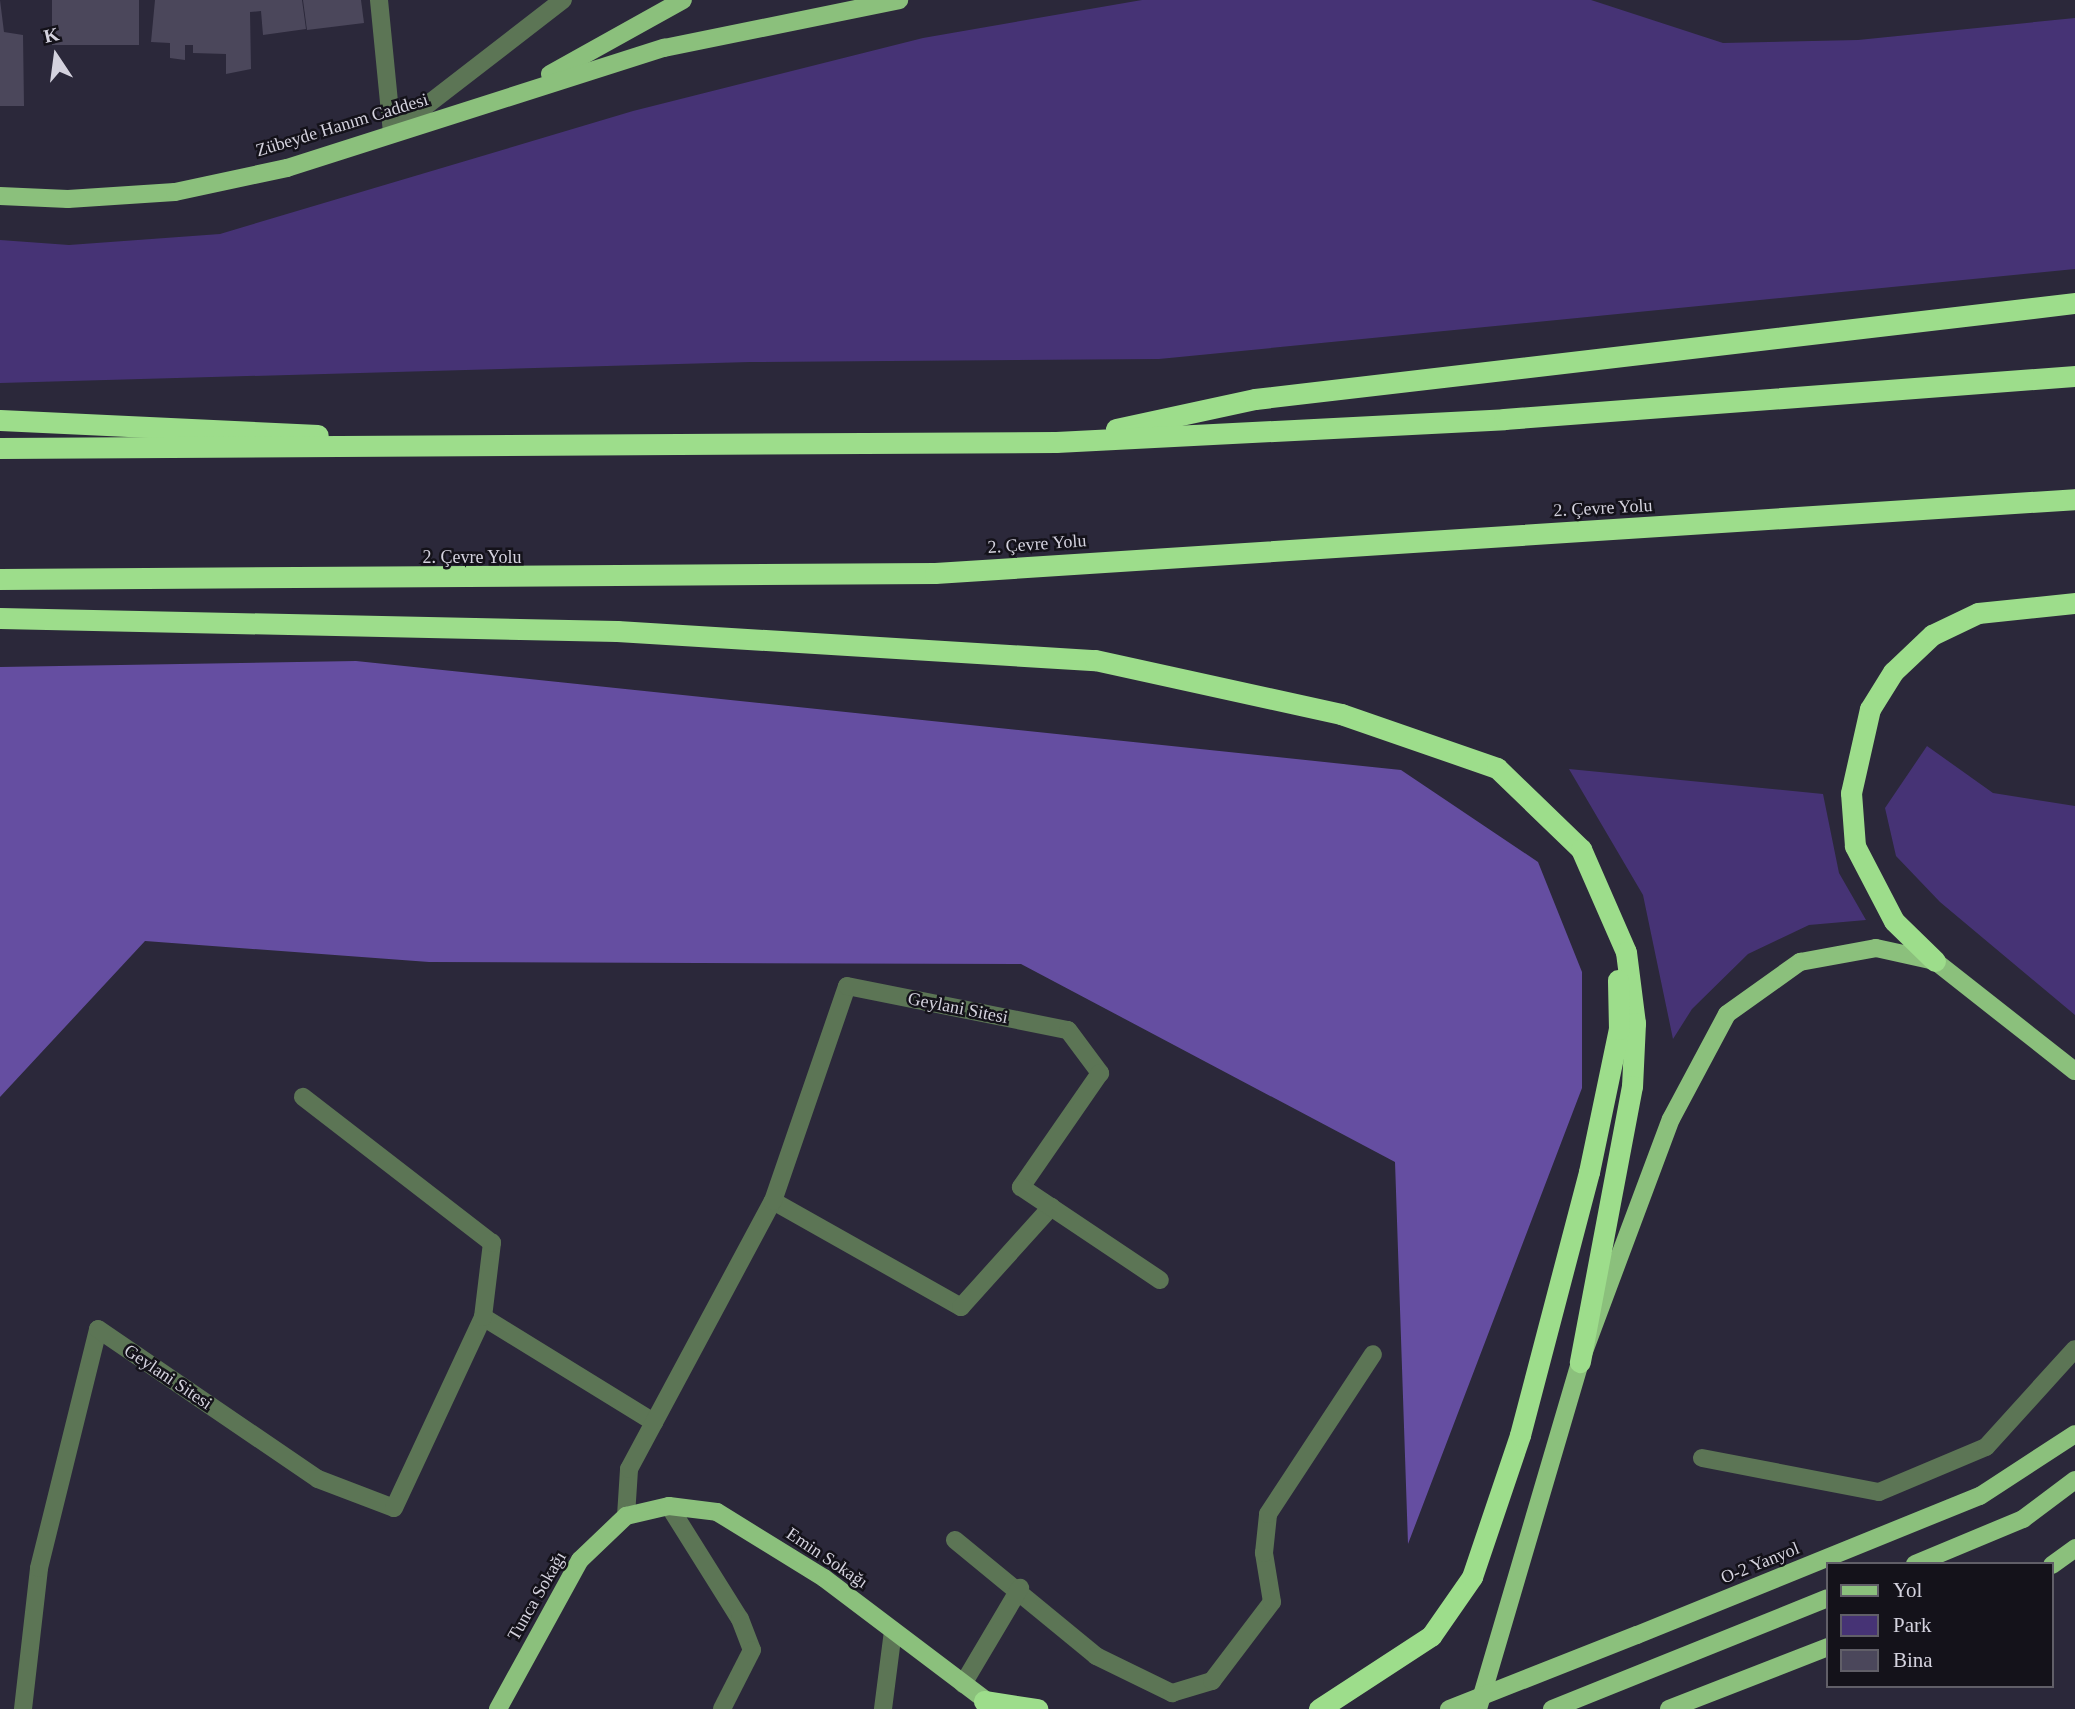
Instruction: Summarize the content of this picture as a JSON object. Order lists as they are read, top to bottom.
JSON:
{
  "streets": {
    "highway": ["2. Çevre Yolu"],
    "main road": [
      "Zübeyde Hanım Caddesi",
      "Emin Sokağı",
      "O-2 Yanyol",
      "Tunca Sokağı"
    ],
    "street": ["Geylani Sitesi"]
  },
  "crossings": [
    ["Geylani Sitesi", "Emin Sokağı"],
    ["Geylani Sitesi", "Tunca Sokağı"],
    ["Emin Sokağı", "Tunca Sokağı"]
  ],
  "legend": ["Yol", "Park", "Bina"],
  "north": "top"
}
